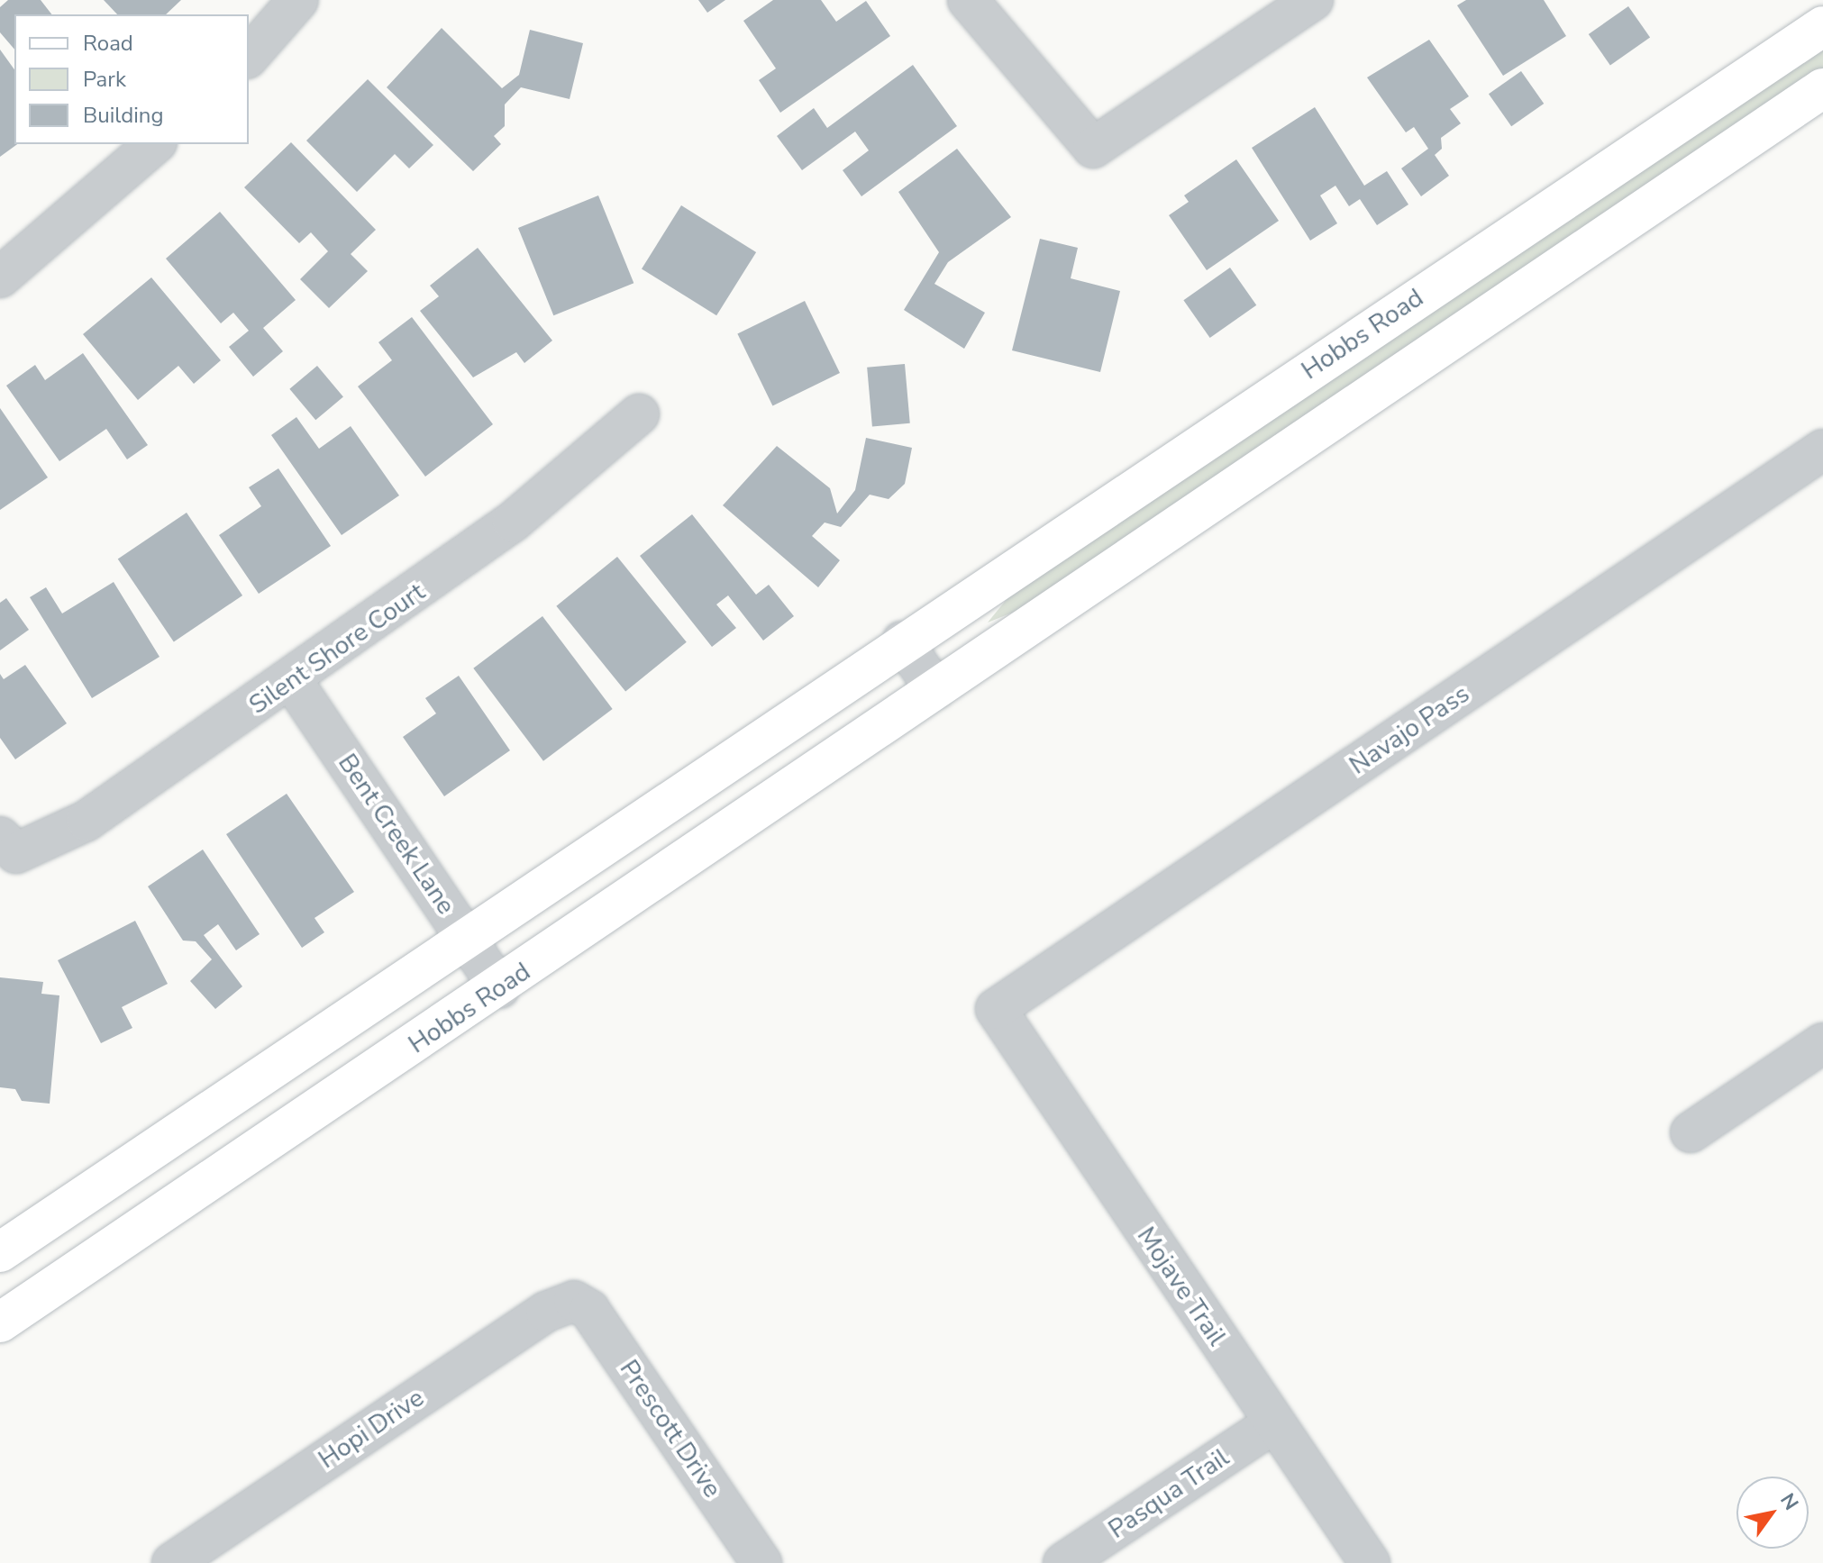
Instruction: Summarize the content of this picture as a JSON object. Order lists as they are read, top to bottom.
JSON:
{
  "streets": {
    "street": [
      "Hobbs Road",
      "Silent Shore Court",
      "Navajo Pass",
      "Bent Creek Lane",
      "Mojave Trail",
      "Hopi Drive",
      "Prescott Drive",
      "Pasqua Trail"
    ]
  },
  "crossings": [
    ["Hobbs Road", "Bent Creek Lane"],
    ["Silent Shore Court", "Bent Creek Lane"],
    ["Navajo Pass", "Mojave Trail"],
    ["Mojave Trail", "Pasqua Trail"],
    ["Hopi Drive", "Prescott Drive"]
  ],
  "legend": ["Road", "Park", "Building"],
  "north": "top right"
}
